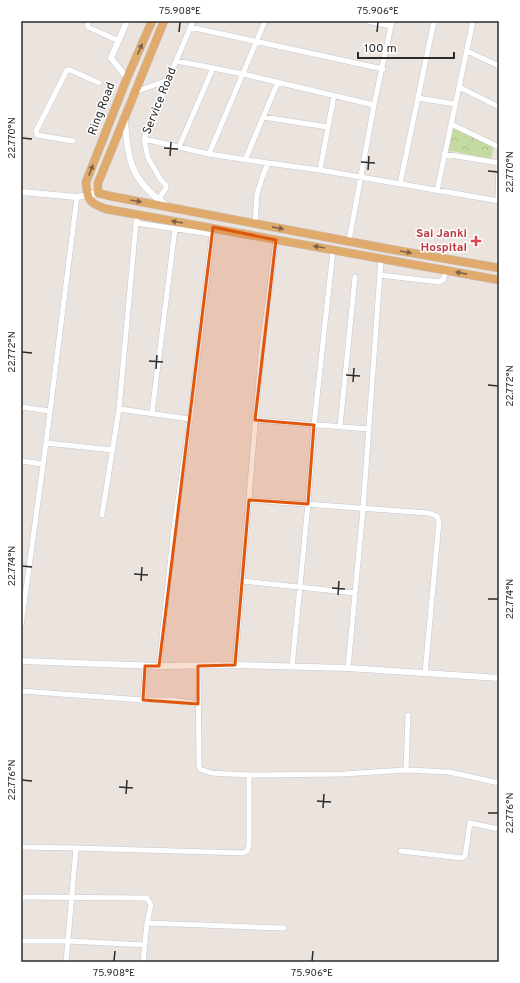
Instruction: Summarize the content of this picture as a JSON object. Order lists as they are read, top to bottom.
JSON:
{
  "streets": {
    "main road": ["Ring Road"],
    "street": ["Service Road"]
  },
  "places": {
    "health": ["Sai Janki Hospital"]
  },
  "scale_bar": "100 m",
  "coordinates": [
    "75.908°E",
    "75.906°E",
    "22.770°N",
    "22.772°N",
    "22.774°N",
    "22.776°N"
  ]
}
